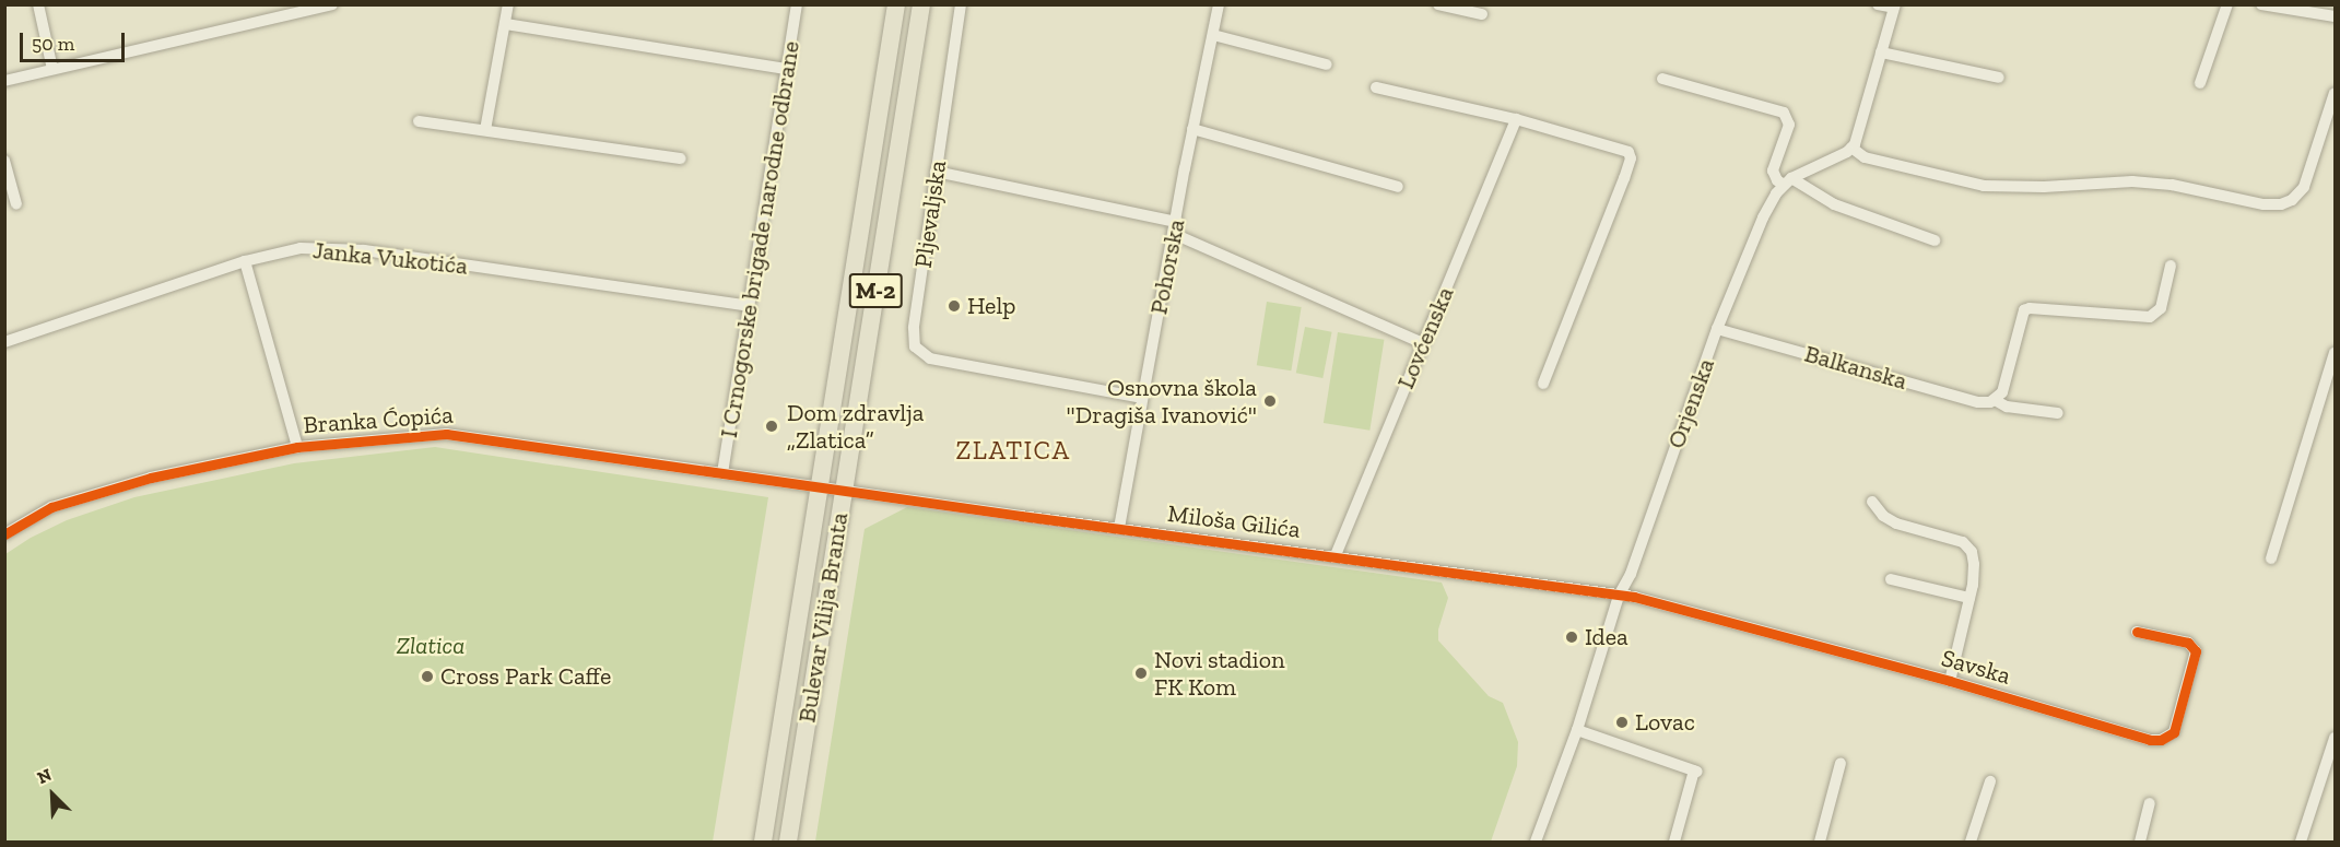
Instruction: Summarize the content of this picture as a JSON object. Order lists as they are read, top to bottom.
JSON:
{
  "streets": {
    "main road": ["M-2", "Bulevar Vilija Branta"],
    "street": [
      "Pljevaljska",
      "I Crnogorske brigade narodne odbrane",
      "Janka Vukotića",
      "Pohorska",
      "Lovćenska",
      "Balkanska",
      "Orjenska",
      "Branka Ćopića",
      "Miloša Gilića",
      "Savska"
    ]
  },
  "crossings": [
    ["Pljevaljska", "Pohorska"],
    ["I Crnogorske brigade narodne odbrane", "Janka Vukotića"],
    ["I Crnogorske brigade narodne odbrane", "Branka Ćopića"],
    ["Pohorska", "Miloša Gilića"],
    ["Lovćenska", "Miloša Gilića"],
    ["Balkanska", "Orjenska"],
    ["Orjenska", "Miloša Gilića"],
    ["Orjenska", "Savska"],
    ["Branka Ćopića", "Miloša Gilića"],
    ["Branka Ćopića", "Bulevar Vilija Branta"],
    ["Miloša Gilića", "Bulevar Vilija Branta"],
    ["Miloša Gilića", "Savska"]
  ],
  "districts": ["ZLATICA"],
  "parks": ["Zlatica"],
  "places": [
    "Help",
    "Osnovna škola \"Dragiša Ivanović\"",
    "Dom zdravlja „Zlatica”",
    "Idea",
    "Novi stadion FK Kom",
    "Cross Park Caffe",
    "Lovac"
  ],
  "scale_bar": "50 m",
  "north": "top left"
}
